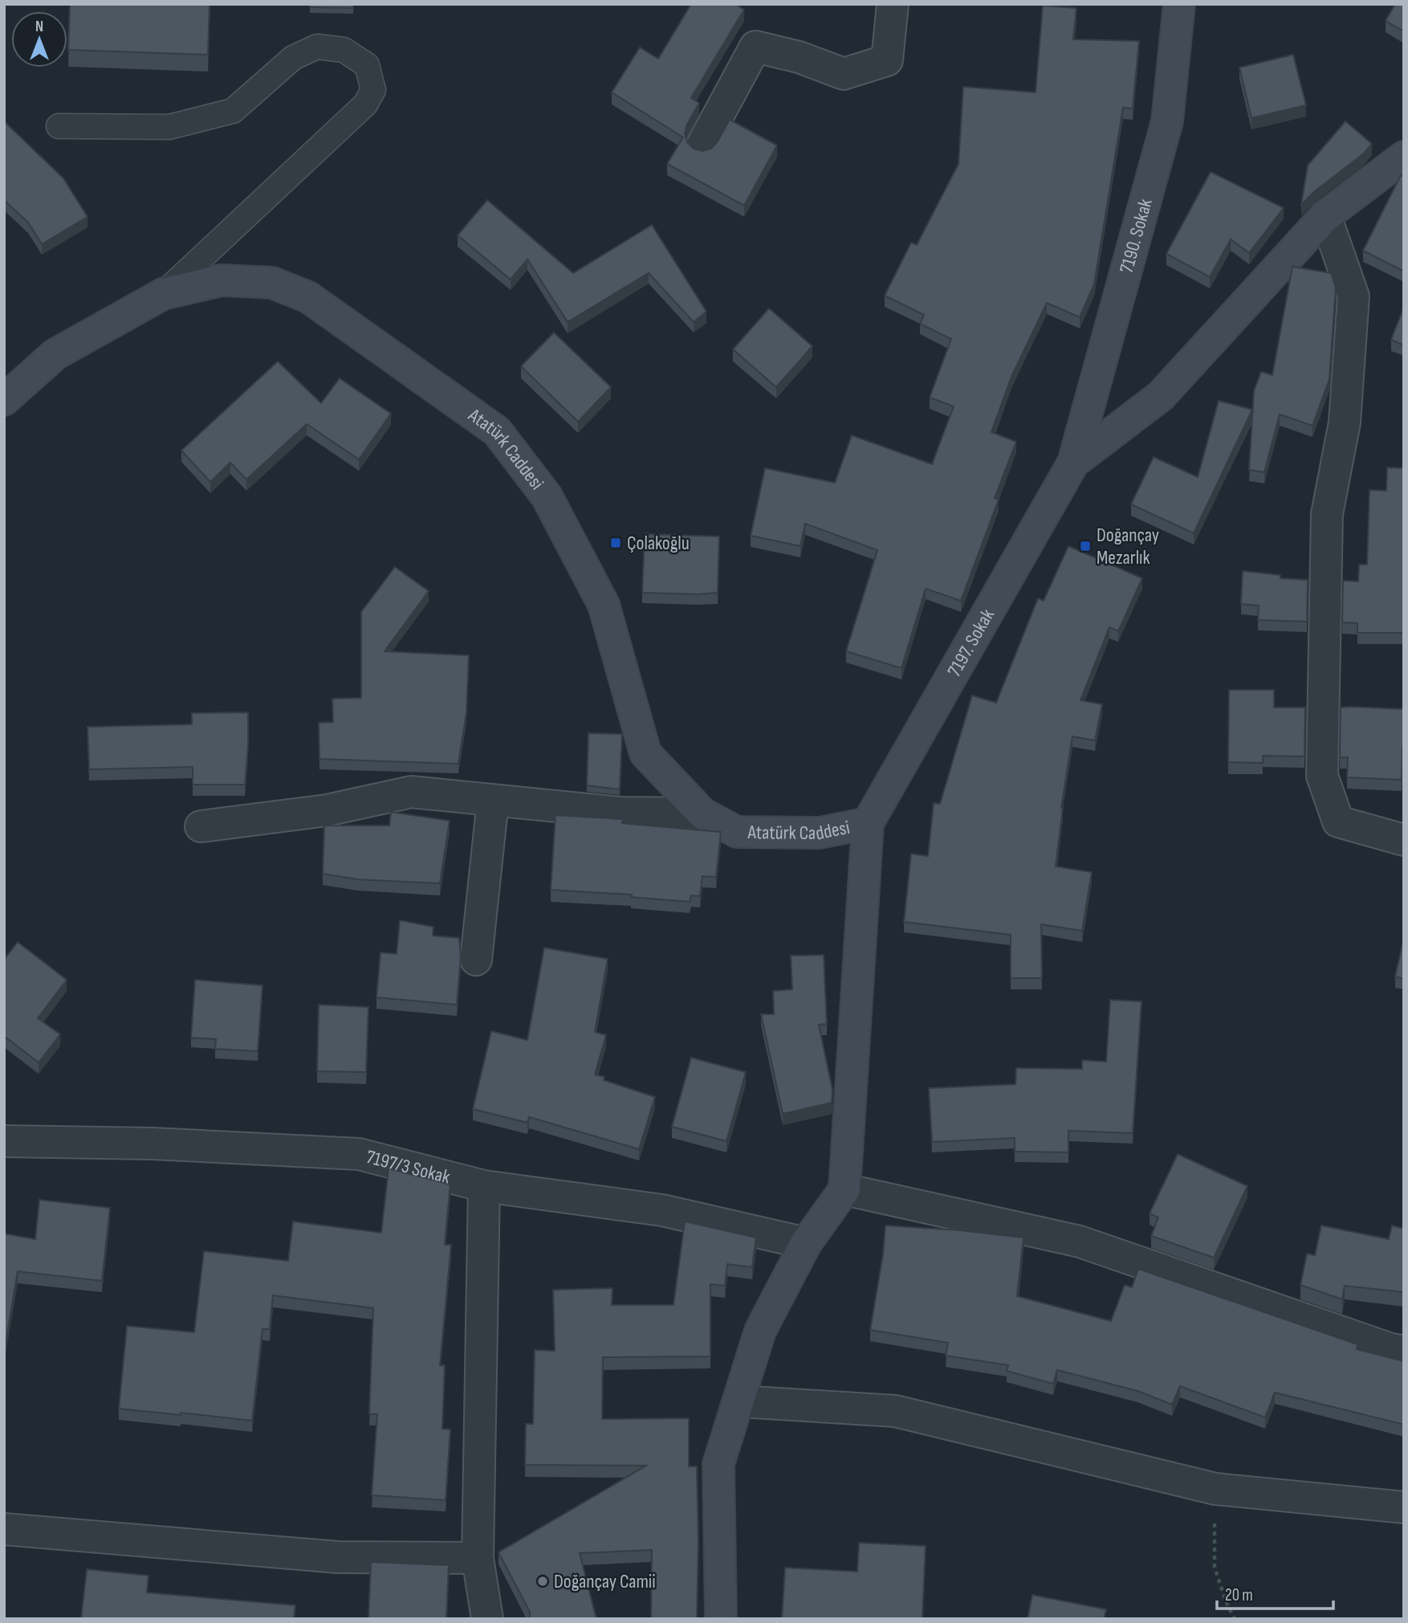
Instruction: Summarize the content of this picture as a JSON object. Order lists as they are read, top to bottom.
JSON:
{
  "streets": {
    "street": [
      "7190. Sokak",
      "Atatürk Caddesi",
      "7197. Sokak",
      "7197/3 Sokak"
    ]
  },
  "crossings": [
    ["7190. Sokak", "7197. Sokak"],
    ["Atatürk Caddesi", "7197. Sokak"]
  ],
  "places": {
    "transit": ["Çolakoğlu", "Doğançay Mezarlık"],
    "other": ["Doğançay Camii"]
  },
  "scale_bar": "20 m",
  "north": "top"
}
